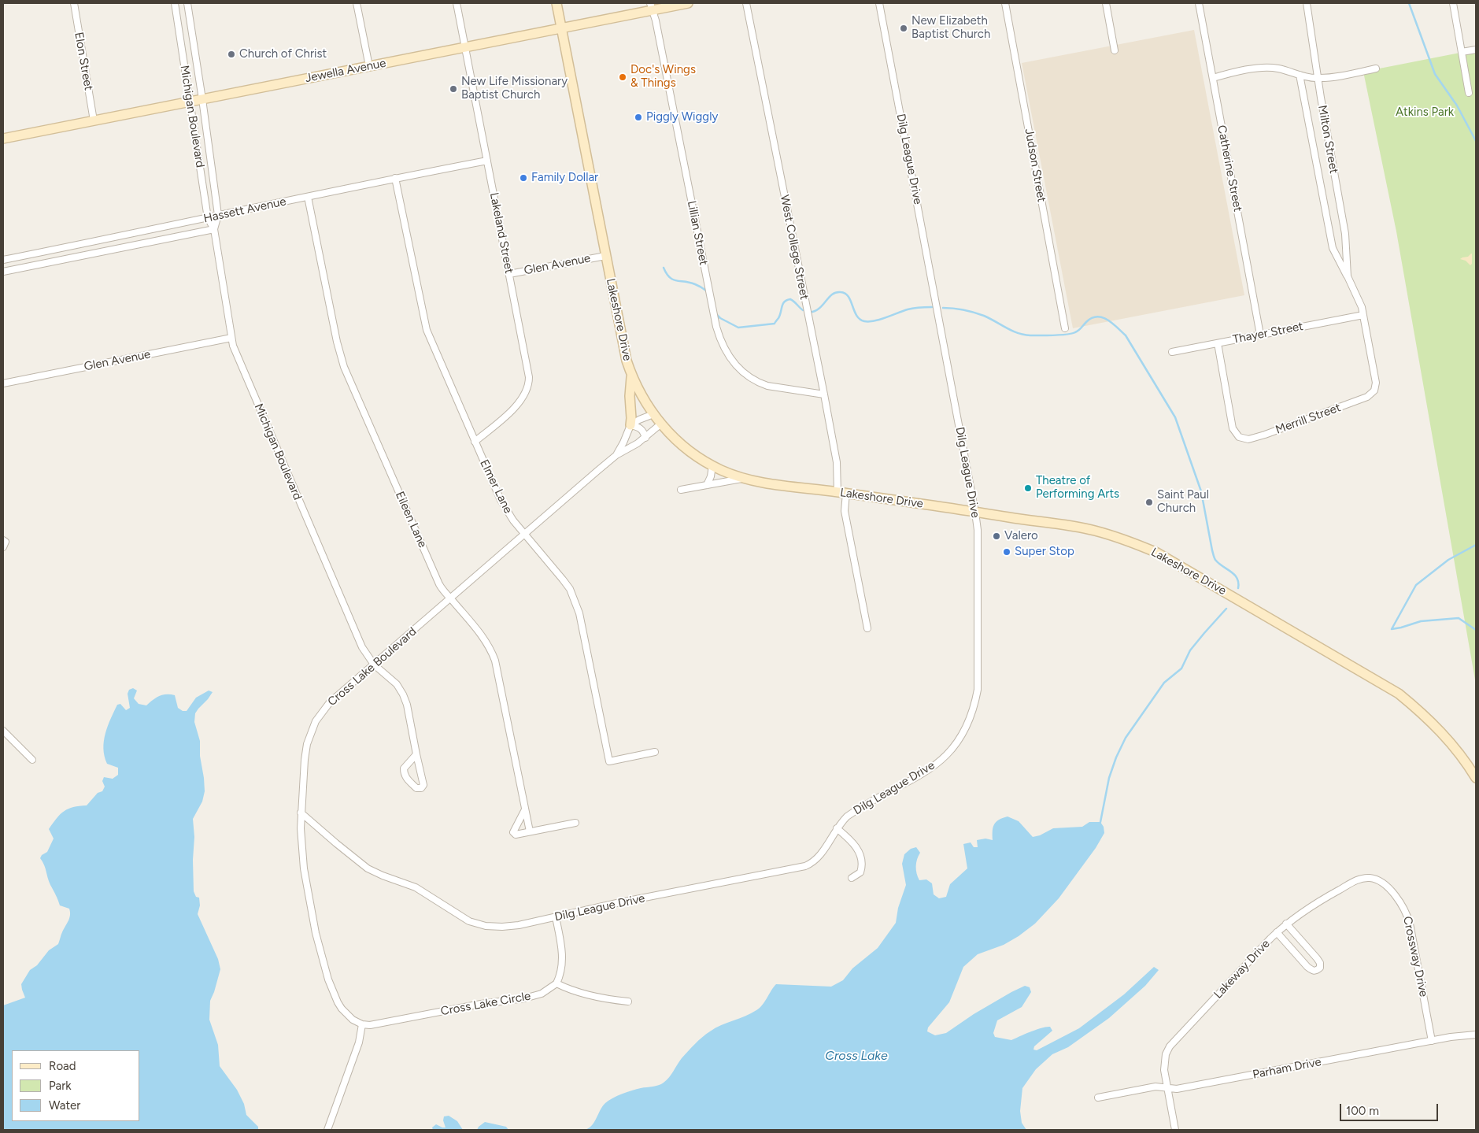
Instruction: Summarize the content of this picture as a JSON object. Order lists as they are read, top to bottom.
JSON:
{
  "streets": {
    "main road": ["Jewella Avenue", "Lakeshore Drive"],
    "street": [
      "Elon Street",
      "Michigan Boulevard",
      "Milton Street",
      "Dilg League Drive",
      "Judson Street",
      "Catherine Street",
      "Hassett Avenue",
      "Lakeland Street",
      "Lillian Street",
      "West College Street",
      "Glen Avenue",
      "Thayer Street",
      "Merrill Street",
      "Elmer Lane",
      "Eileen Lane",
      "Cross Lake Boulevard",
      "Crossway Drive",
      "Lakeway Drive",
      "Cross Lake Circle",
      "Parham Drive"
    ]
  },
  "crossings": [
    ["Elon Street", "Jewella Avenue"],
    ["Jewella Avenue", "Michigan Boulevard"],
    ["Jewella Avenue", "Lakeland Street"],
    ["Jewella Avenue", "Lillian Street"],
    ["Jewella Avenue", "Lakeshore Drive"],
    ["Michigan Boulevard", "Hassett Avenue"],
    ["Michigan Boulevard", "Glen Avenue"],
    ["Michigan Boulevard", "Cross Lake Boulevard"],
    ["Milton Street", "Thayer Street"],
    ["Milton Street", "Merrill Street"],
    ["Dilg League Drive", "Lakeshore Drive"],
    ["Dilg League Drive", "Cross Lake Boulevard"],
    ["Catherine Street", "Thayer Street"],
    ["Hassett Avenue", "Lakeland Street"],
    ["Hassett Avenue", "Elmer Lane"],
    ["Hassett Avenue", "Eileen Lane"],
    ["Lakeland Street", "Glen Avenue"],
    ["Lakeland Street", "Elmer Lane"],
    ["Lillian Street", "West College Street"],
    ["West College Street", "Lakeshore Drive"],
    ["Glen Avenue", "Lakeshore Drive"],
    ["Lakeshore Drive", "Cross Lake Boulevard"],
    ["Thayer Street", "Merrill Street"],
    ["Elmer Lane", "Cross Lake Boulevard"],
    ["Eileen Lane", "Cross Lake Boulevard"],
    ["Cross Lake Boulevard", "Cross Lake Circle"],
    ["Crossway Drive", "Lakeway Drive"],
    ["Crossway Drive", "Parham Drive"],
    ["Lakeway Drive", "Parham Drive"]
  ],
  "water": ["Cross Lake"],
  "parks": ["Atkins Park"],
  "places": [
    "New Elizabeth Baptist Church",
    "Church of Christ",
    "Doc's Wings & Things",
    "New Life Missionary Baptist Church",
    "Piggly Wiggly",
    "Family Dollar",
    "Theatre of Performing Arts",
    "Saint Paul Church",
    "Valero",
    "Super Stop"
  ],
  "legend": ["Road", "Park", "Water"],
  "scale_bar": "100 m"
}
